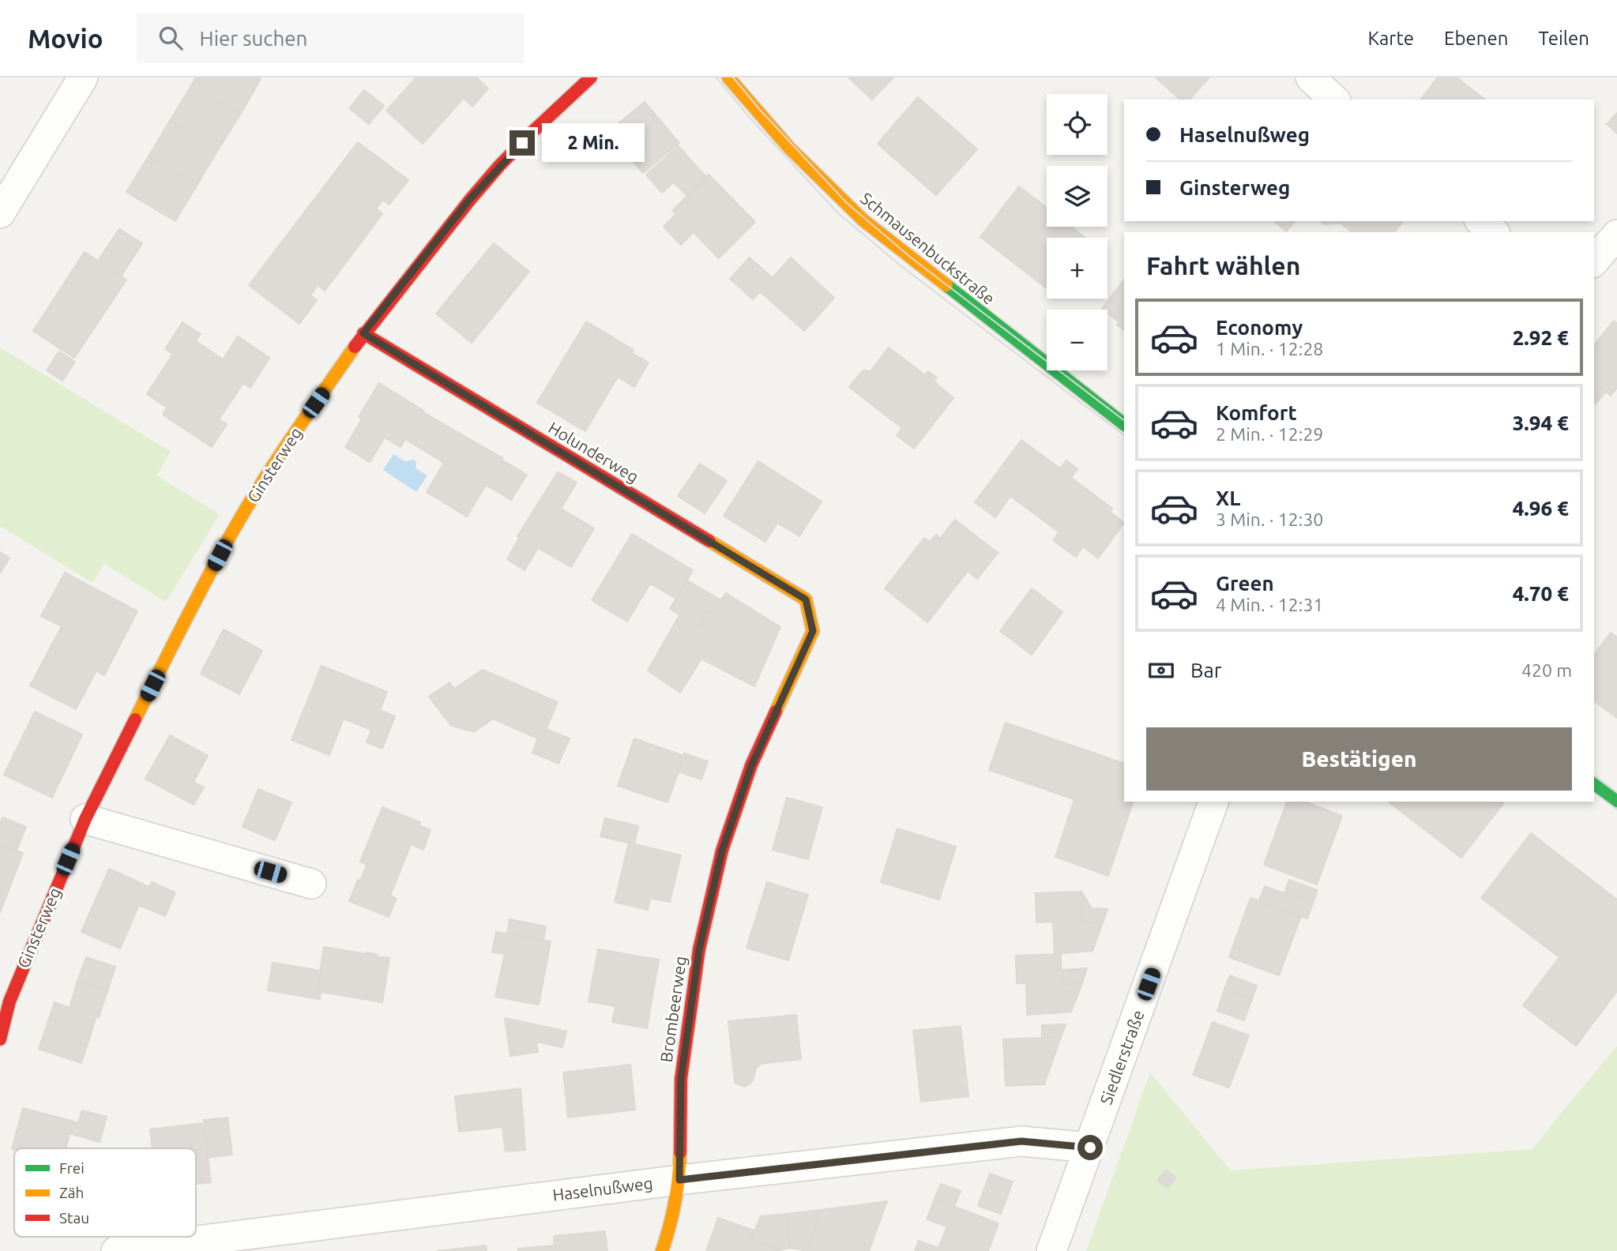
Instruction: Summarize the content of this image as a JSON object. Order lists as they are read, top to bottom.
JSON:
{
  "streets": {
    "street": [
      "Schmausenbuckstraße",
      "Holunderweg",
      "Ginsterweg",
      "Brombeerweg",
      "Siedlerstraße",
      "Haselnußweg"
    ]
  },
  "crossings": [
    ["Holunderweg", "Ginsterweg"],
    ["Holunderweg", "Brombeerweg"],
    ["Brombeerweg", "Haselnußweg"],
    ["Siedlerstraße", "Haselnußweg"]
  ],
  "legend": ["Frei", "Zäh", "Stau"],
  "page": {
    "header": "Movio",
    "search": "Hier suchen",
    "nav": ["Karte", "Ebenen", "Teilen"],
    "map_buttons": ["+", "−"],
    "banner": ["Haselnußweg", "Ginsterweg"],
    "bubble": "2 Min.",
    "heading": "Fahrt wählen",
    "list": [
      {
        "name": "Economy",
        "note": "1 Min. · 12:28",
        "value": "2.92 €"
      },
      {
        "name": "Komfort",
        "note": "2 Min. · 12:29",
        "value": "3.94 €"
      },
      {
        "name": "XL",
        "note": "3 Min. · 12:30",
        "value": "4.96 €"
      },
      {
        "name": "Green",
        "note": "4 Min. · 12:31",
        "value": "4.70 €"
      }
    ],
    "pay": ["Bar", "420 m"],
    "buttons": "Bestätigen"
  }
}
